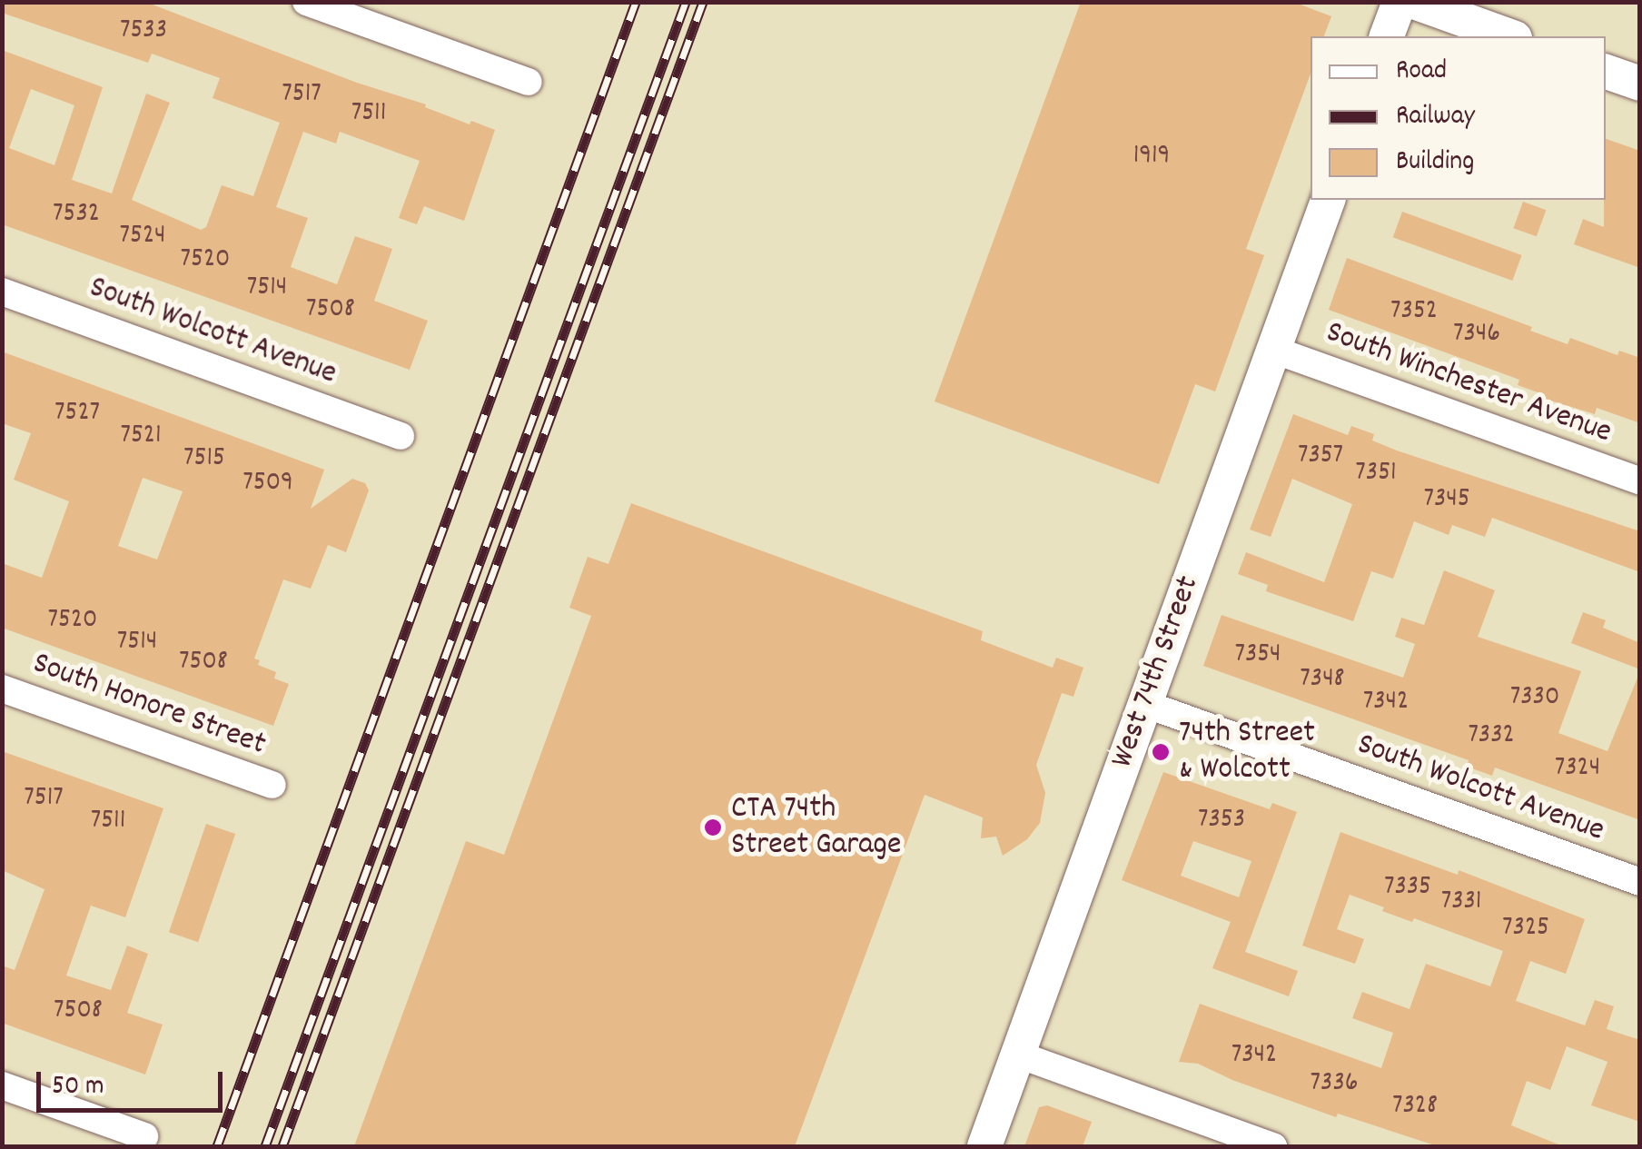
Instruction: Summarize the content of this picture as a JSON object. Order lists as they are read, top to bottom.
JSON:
{
  "streets": {
    "street": [
      "South Wolcott Avenue",
      "South Winchester Avenue",
      "West 74th Street",
      "South Honore Street"
    ]
  },
  "crossings": [
    ["South Wolcott Avenue", "West 74th Street"],
    ["South Winchester Avenue", "West 74th Street"]
  ],
  "places": ["74th Street & Wolcott", "CTA 74th Street Garage"],
  "house_numbers": [
    "7533",
    "7517",
    "7511",
    "1919",
    "7532",
    "7524",
    "7520",
    "7514",
    "7508",
    "7352",
    "7346",
    "7527",
    "7521",
    "7357",
    "7515",
    "7351",
    "7509",
    "7345",
    "7520",
    "7514",
    "7354",
    "7508",
    "7348",
    "7330",
    "7342",
    "7332",
    "7324",
    "7517",
    "7353",
    "7511",
    "7335",
    "7331",
    "7325",
    "7508",
    "7342",
    "7336",
    "7328"
  ],
  "legend": ["Road", "Railway", "Building"],
  "scale_bar": "50 m"
}
